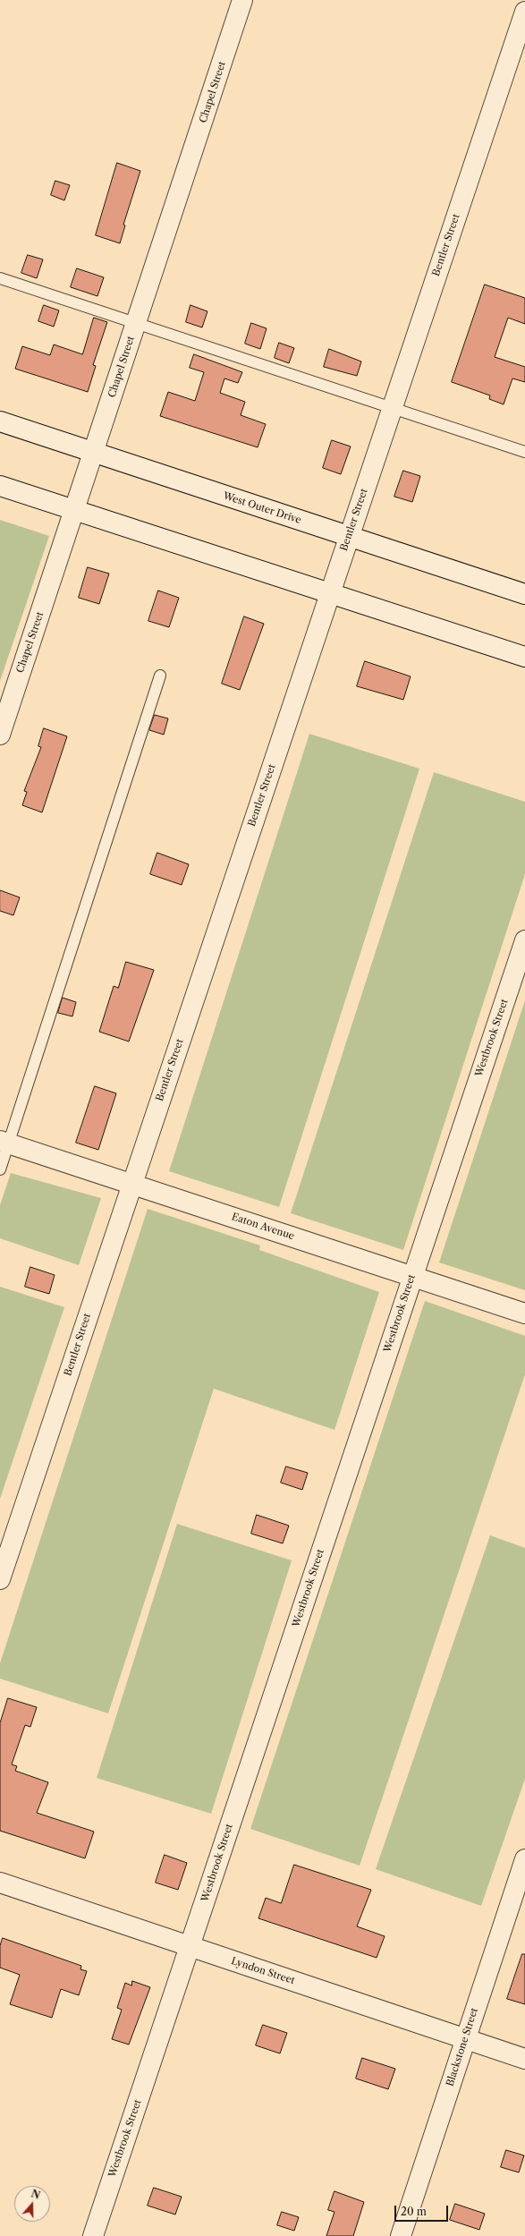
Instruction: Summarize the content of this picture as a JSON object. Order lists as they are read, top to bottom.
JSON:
{
  "streets": {
    "street": [
      "Chapel Street",
      "Bentler Street",
      "West Outer Drive",
      "Westbrook Street",
      "Eaton Avenue",
      "Lyndon Street",
      "Blackstone Street"
    ]
  },
  "crossings": [
    ["Chapel Street", "West Outer Drive"],
    ["Bentler Street", "West Outer Drive"],
    ["Bentler Street", "Eaton Avenue"],
    ["Westbrook Street", "Eaton Avenue"],
    ["Westbrook Street", "Lyndon Street"],
    ["Lyndon Street", "Blackstone Street"]
  ],
  "scale_bar": "20 m",
  "north": "top"
}
